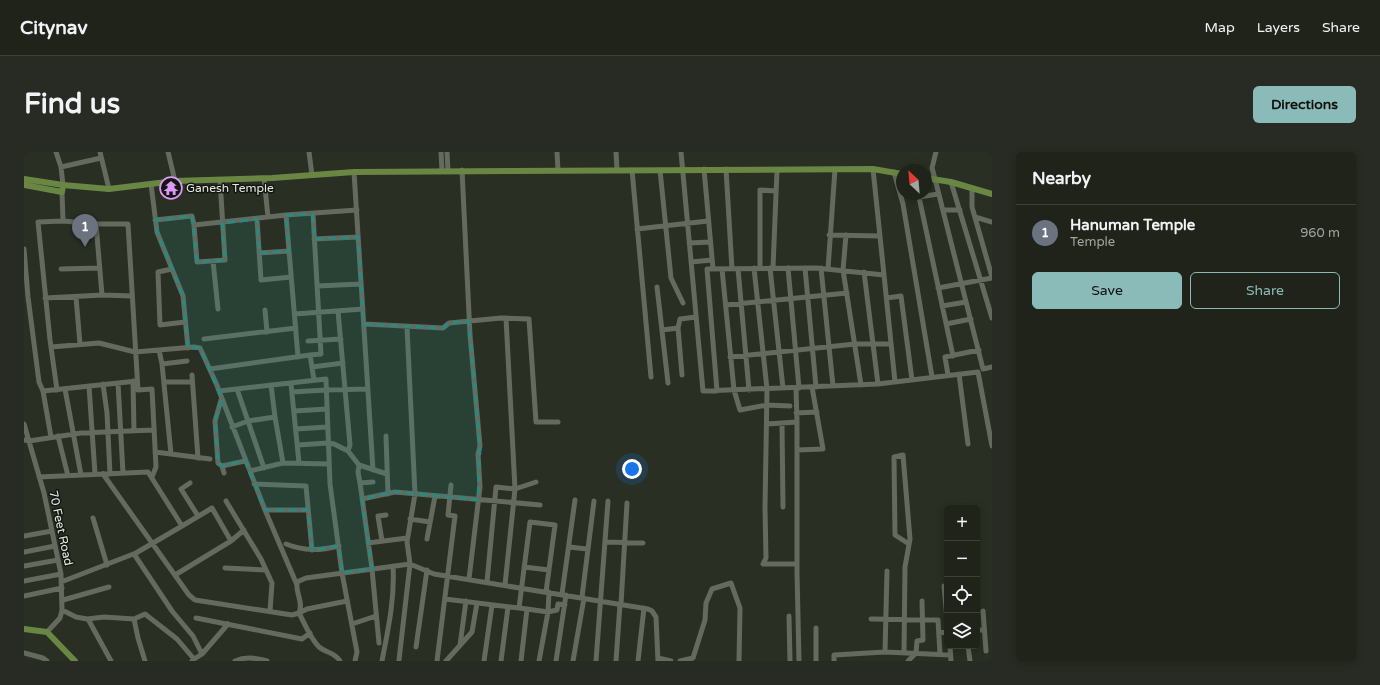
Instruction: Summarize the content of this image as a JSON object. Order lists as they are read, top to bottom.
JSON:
{
  "streets": {
    "street": ["70 Feet Road"]
  },
  "places": {
    "temple": ["Ganesh Temple"]
  },
  "north": "top left",
  "page": {
    "header": "Citynav",
    "nav": ["Map", "Layers", "Share"],
    "buttons": [
      "Directions",
      ["Save", "Share"]
    ],
    "title": "Find us",
    "heading": "Nearby",
    "list": [
      {
        "mark": "1",
        "name": "Hanuman Temple",
        "note": "Temple",
        "value": "960 m"
      }
    ],
    "pins": "1",
    "map_buttons": ["+", "−"]
  }
}
